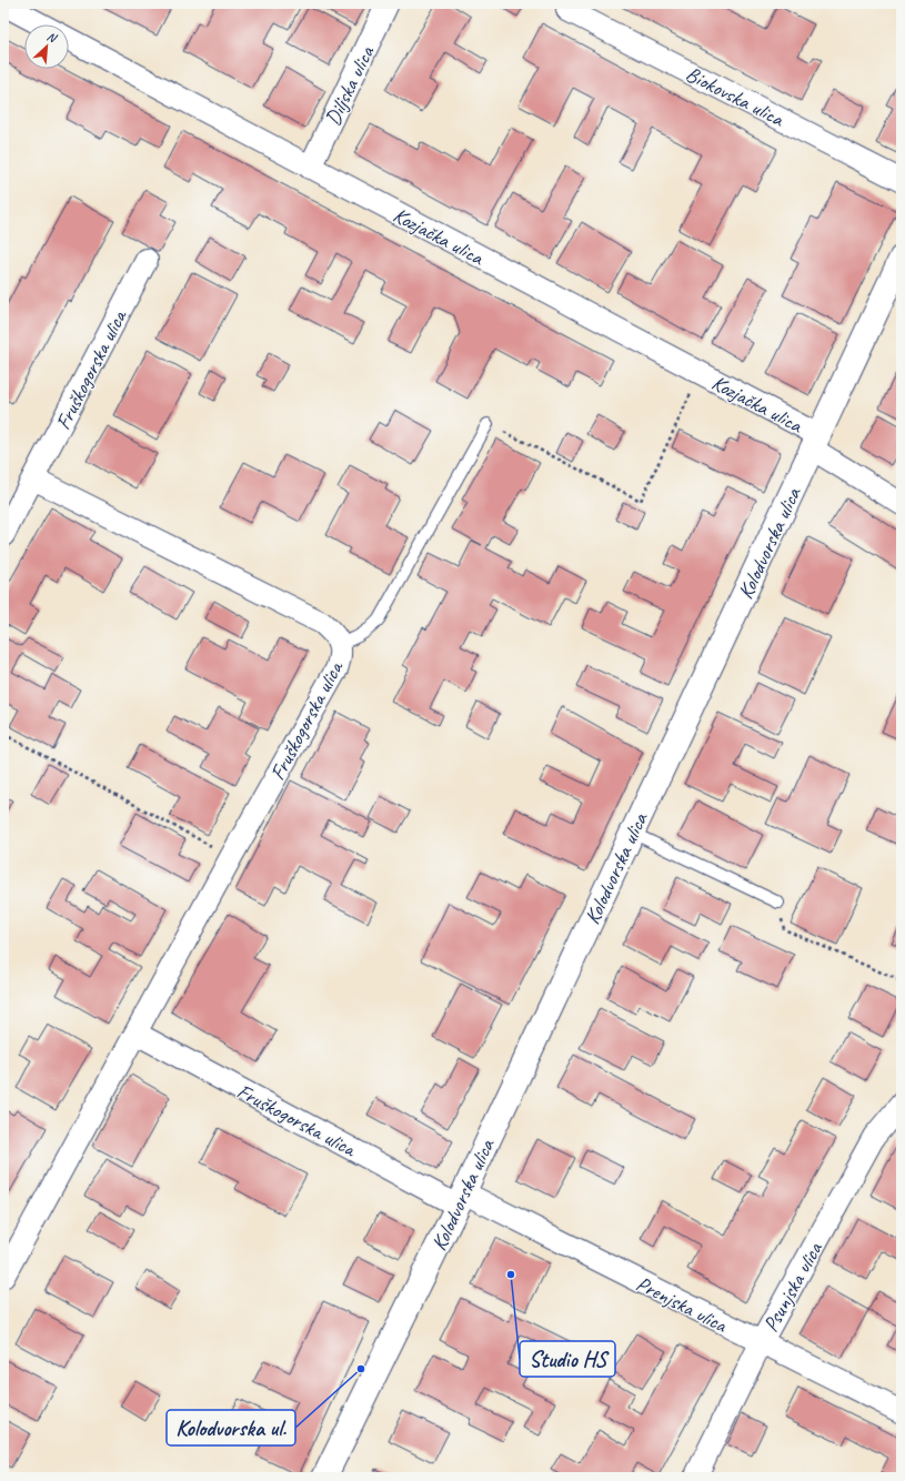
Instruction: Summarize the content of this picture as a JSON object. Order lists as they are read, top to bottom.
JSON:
{
  "streets": {
    "street": [
      "Diljska ulica",
      "Biokovska ulica",
      "Kozjačka ulica",
      "Fruškogorska ulica",
      "Kolodvorska ulica",
      "Psunjska ulica",
      "Prenjska ulica"
    ]
  },
  "crossings": [
    ["Diljska ulica", "Kozjačka ulica"],
    ["Kozjačka ulica", "Kolodvorska ulica"],
    ["Fruškogorska ulica", "Kolodvorska ulica"],
    ["Fruškogorska ulica", "Prenjska ulica"],
    ["Kolodvorska ulica", "Prenjska ulica"],
    ["Psunjska ulica", "Prenjska ulica"]
  ],
  "places": ["Studio HS", "Kolodvorska ul."],
  "north": "top right"
}
